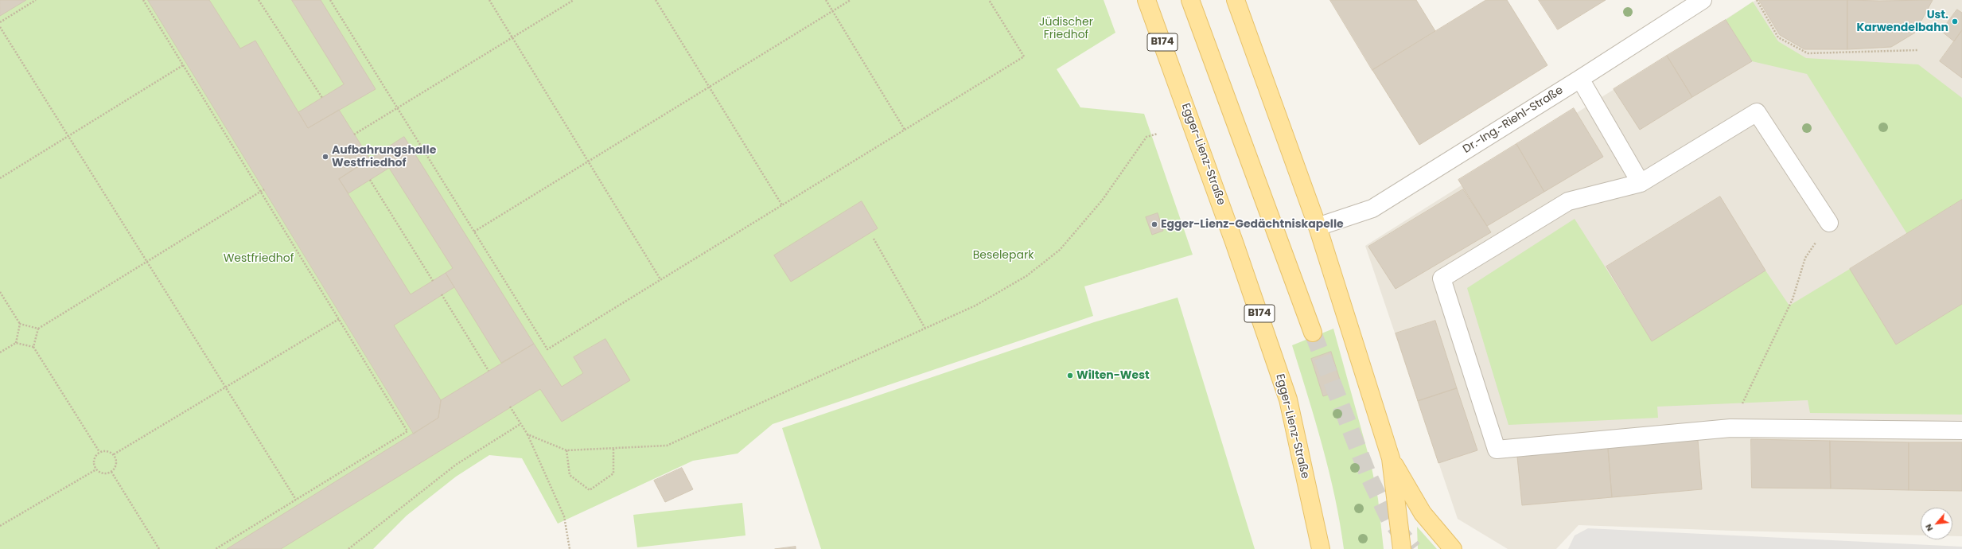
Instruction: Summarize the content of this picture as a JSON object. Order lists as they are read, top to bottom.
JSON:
{
  "streets": {
    "main road": ["B174", "Egger-Lienz-Straße"],
    "street": ["Dr.-Ing.-Riehl-Straße"]
  },
  "parks": ["Jüdischer Friedhof", "Beselepark", "Westfriedhof"],
  "places": [
    "Ust. Karwendelbahn",
    "Aufbahrungshalle Westfriedhof",
    "Egger-Lienz-Gedächtniskapelle",
    "Wilten-West"
  ],
  "north": "bottom left"
}
